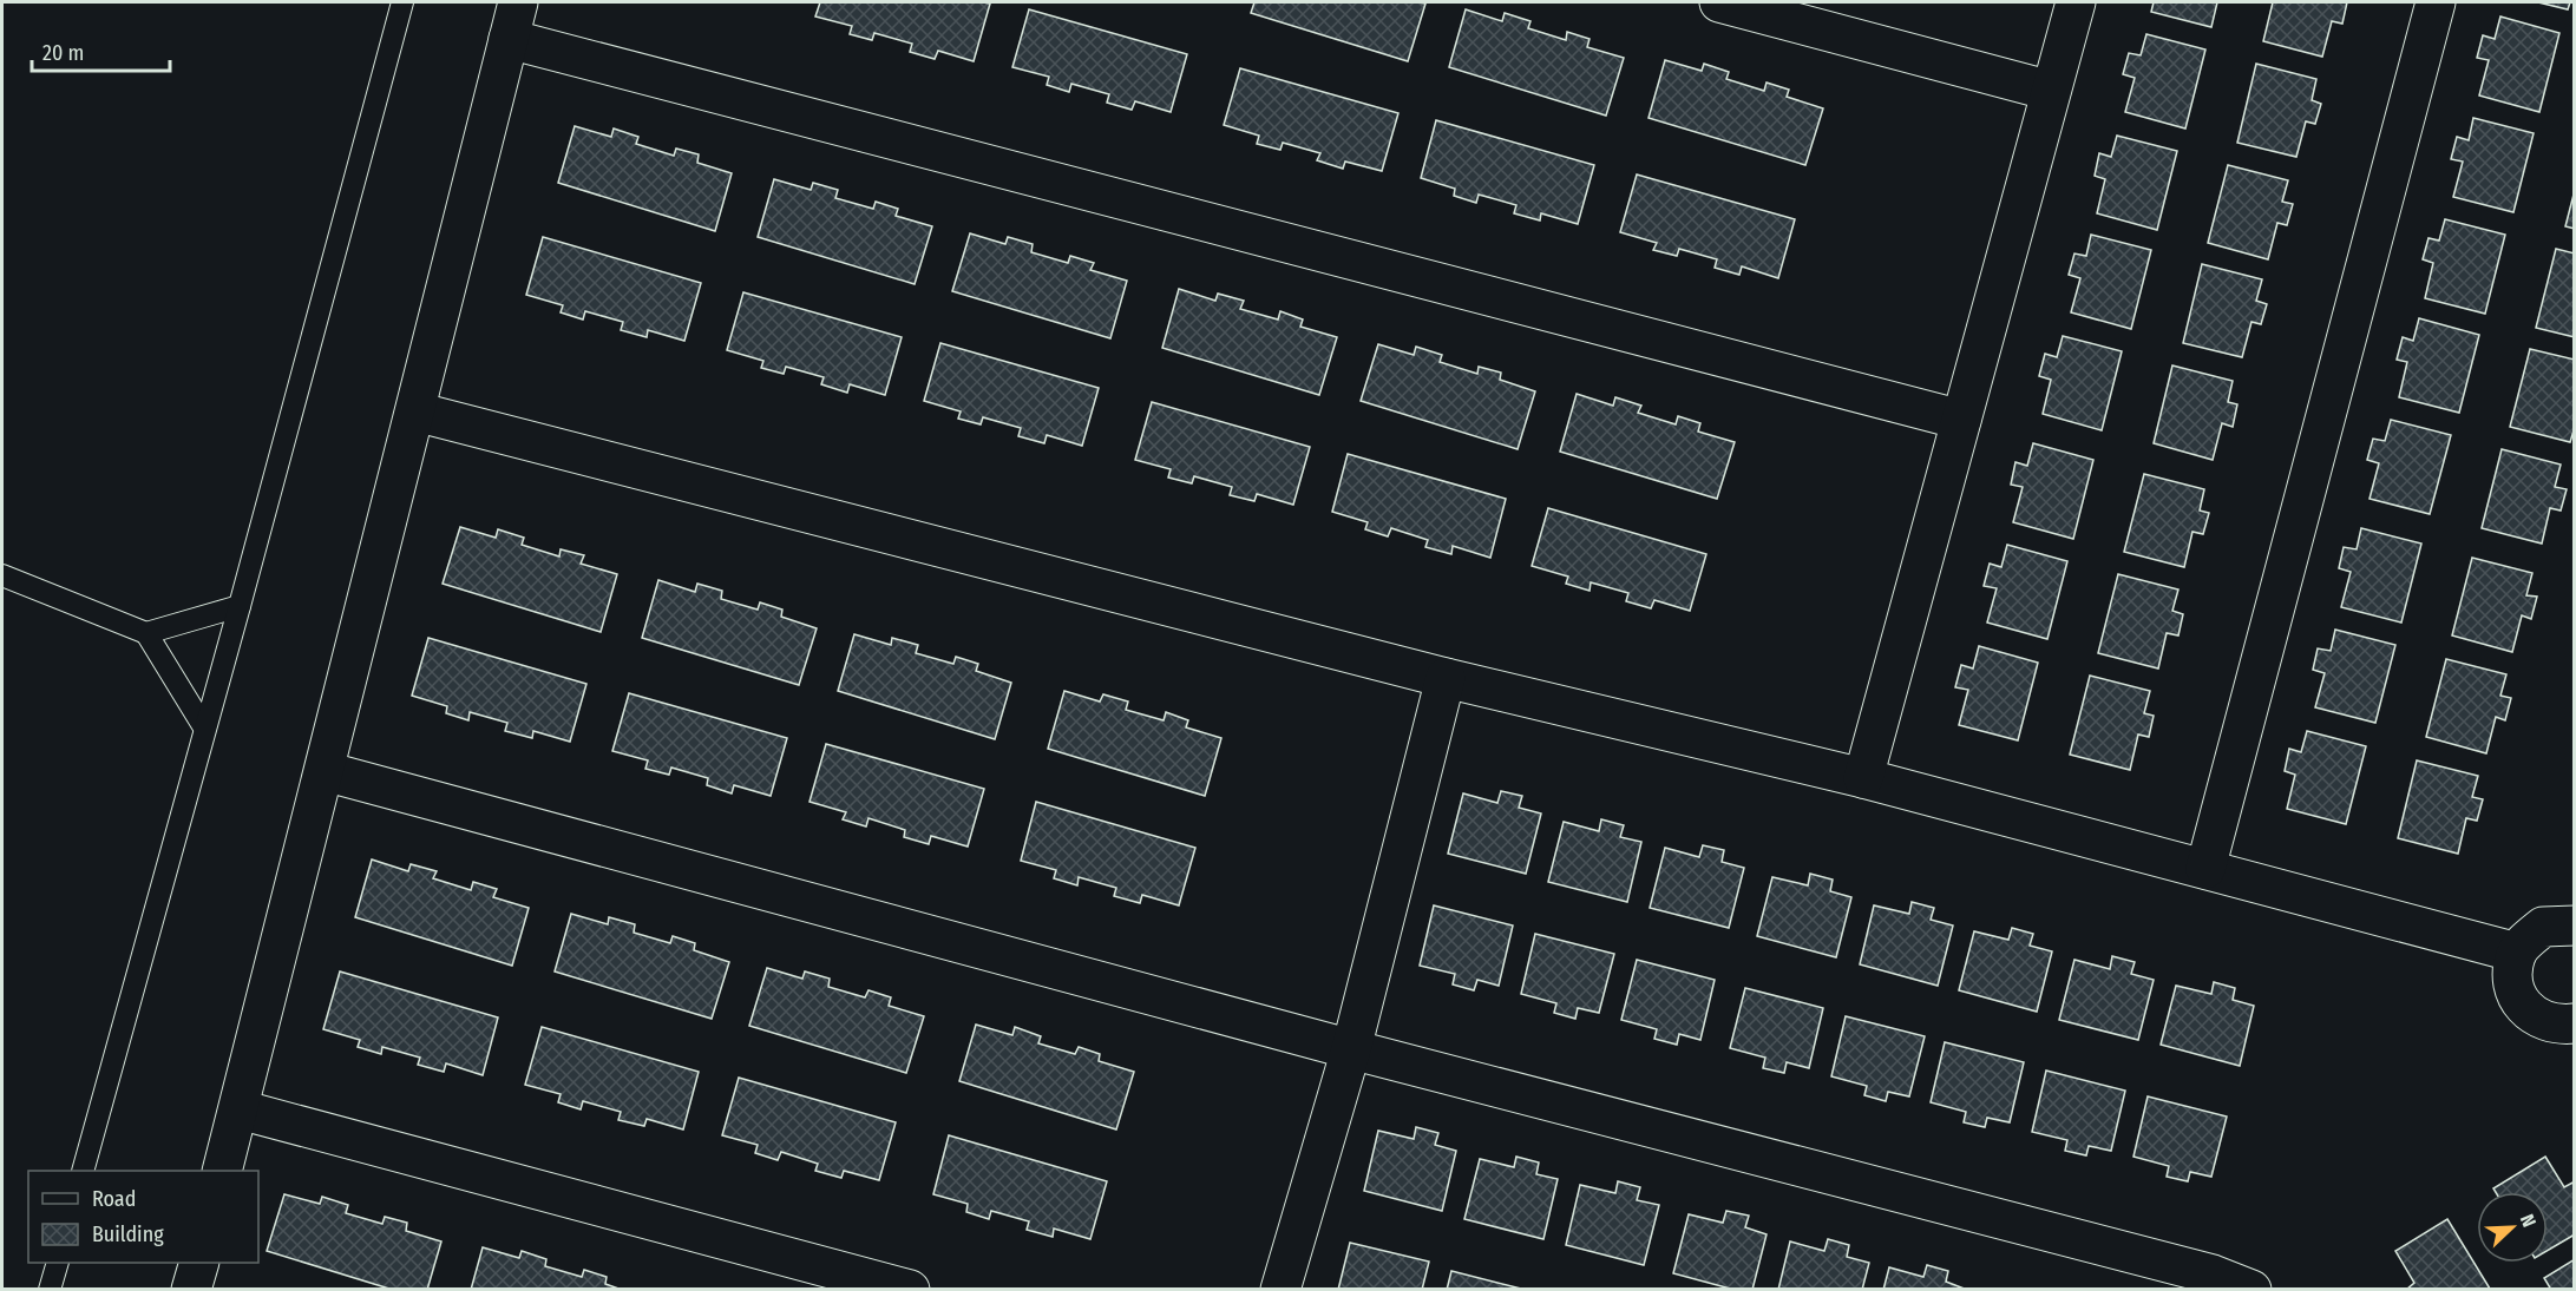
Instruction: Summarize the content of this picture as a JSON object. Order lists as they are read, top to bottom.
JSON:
{
  "legend": ["Road", "Building"],
  "scale_bar": "20 m",
  "north": "top right"
}
